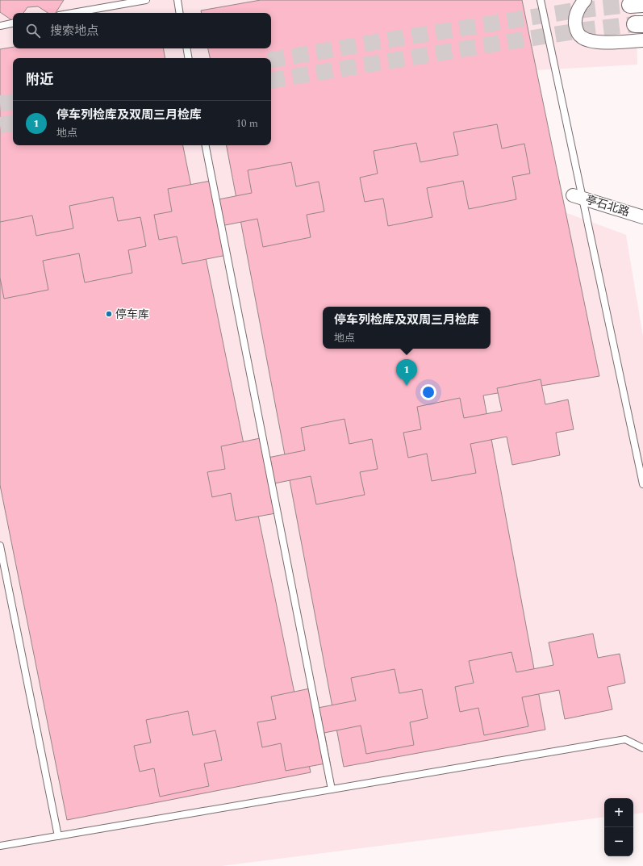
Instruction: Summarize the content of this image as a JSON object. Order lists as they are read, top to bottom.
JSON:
{
  "streets": {
    "street": ["亭石北路"]
  },
  "places": ["停车库"],
  "page": {
    "search": "搜索地点",
    "heading": "附近",
    "list": [
      {
        "mark": "1",
        "name": "停车列检库及双周三月检库",
        "note": "地点",
        "value": "10 m"
      }
    ],
    "popup": ["停车列检库及双周三月检库", "地点"],
    "pins": "1",
    "map_buttons": ["+", "−"]
  }
}
